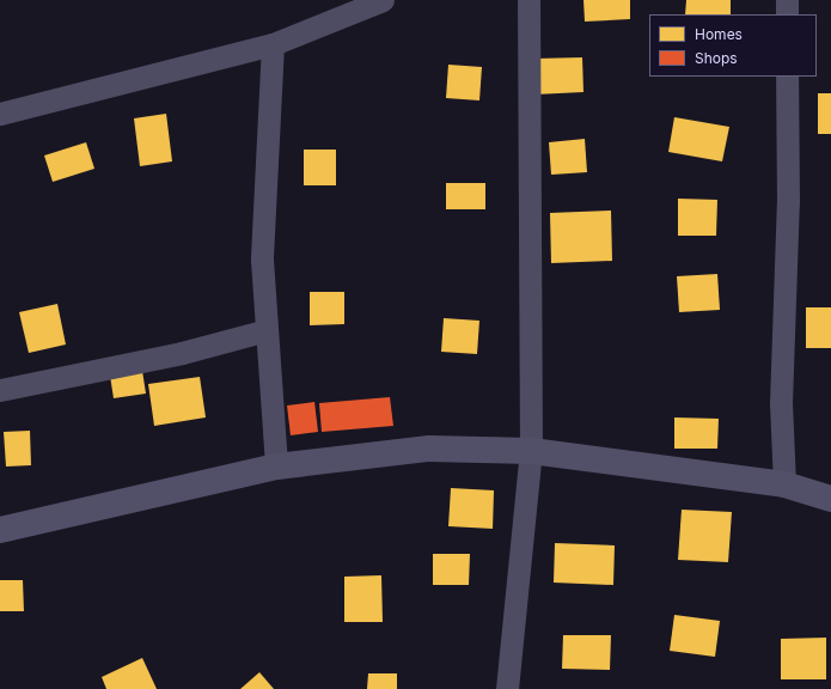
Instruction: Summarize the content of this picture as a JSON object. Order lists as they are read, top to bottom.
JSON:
{
  "legend": ["Homes", "Shops"]
}
